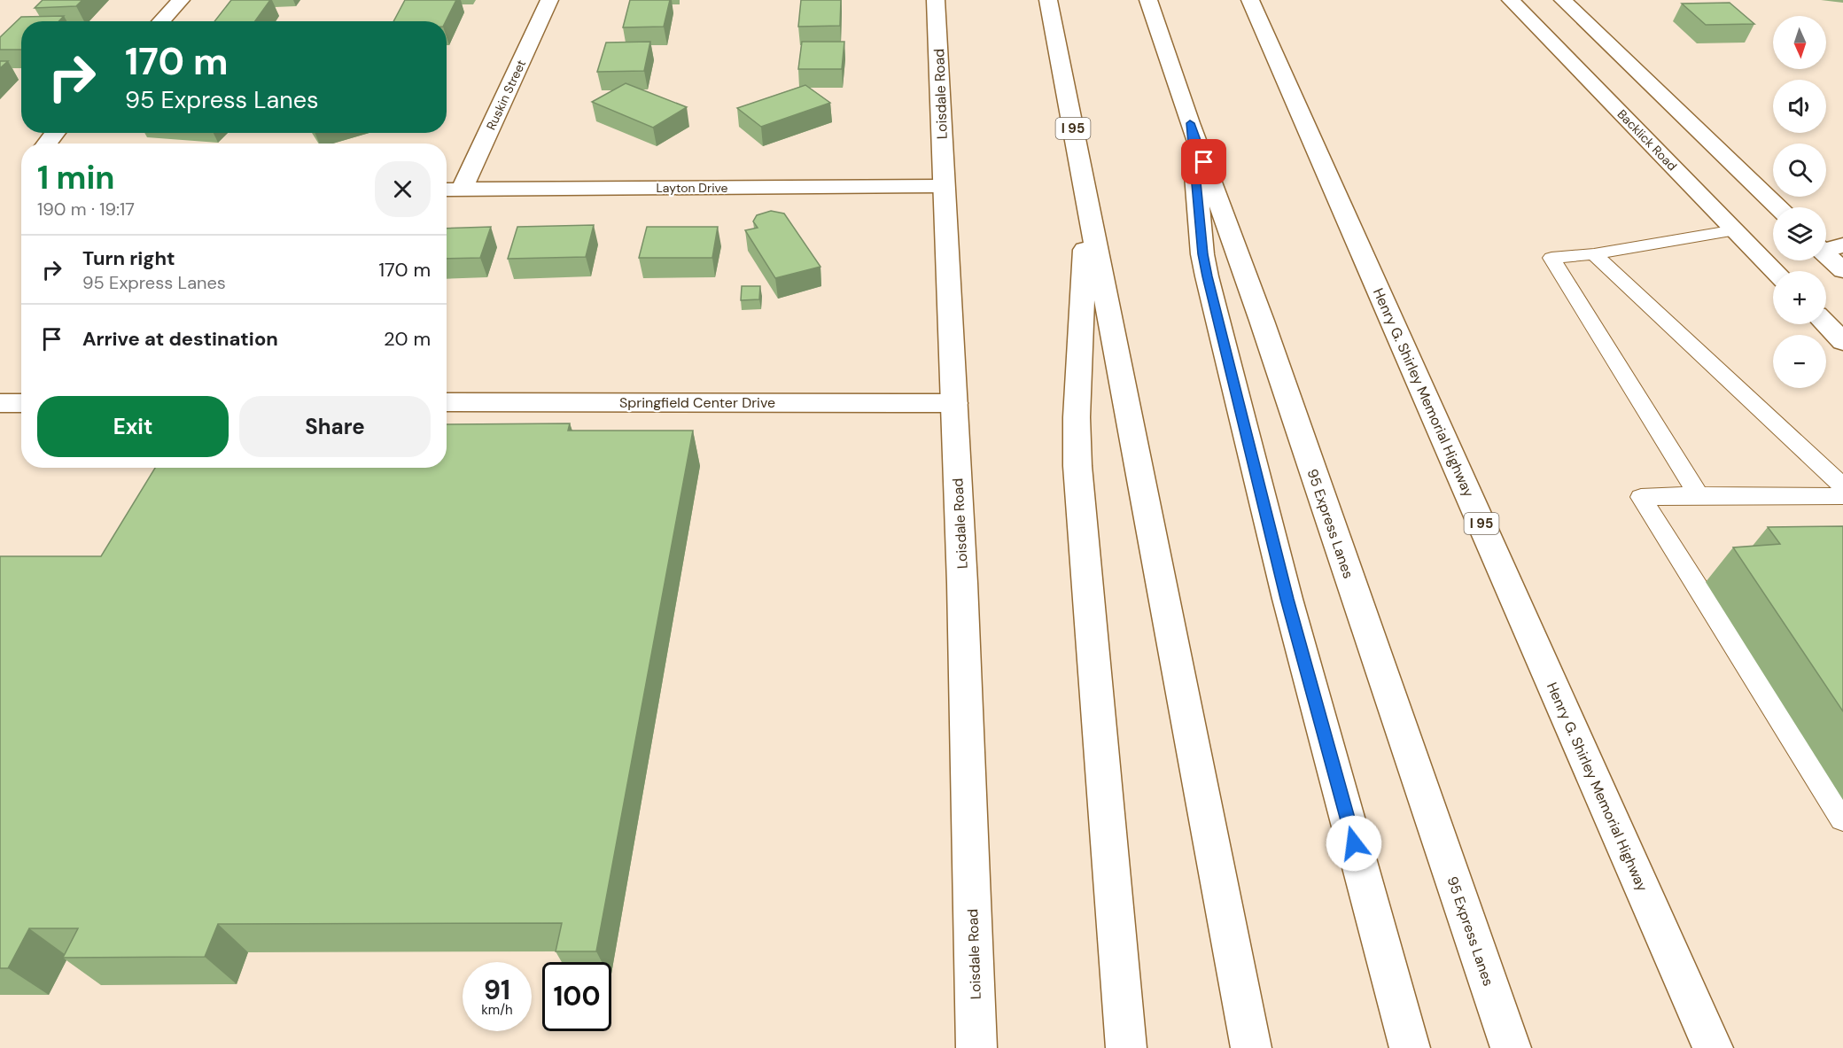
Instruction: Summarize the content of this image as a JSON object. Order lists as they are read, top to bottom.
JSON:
{
  "streets": {
    "main road": [
      "Loisdale Road",
      "Ruskin Street",
      "I 95",
      "Backlick Road",
      "Layton Drive",
      "Henry G. Shirley Memorial Highway",
      "Springfield Center Drive",
      "95 Express Lanes"
    ]
  },
  "crossings": [
    ["Loisdale Road", "Layton Drive"],
    ["Loisdale Road", "Springfield Center Drive"],
    ["Ruskin Street", "Layton Drive"]
  ],
  "north": "bottom",
  "page": {
    "map_buttons": ["+", "−"],
    "turn": ["170 m", "95 Express Lanes"],
    "heading": ["1 min", "190 m · 19:17"],
    "list": [
      {
        "name": "Turn right",
        "note": "95 Express Lanes",
        "value": "170 m"
      },
      {
        "name": "Arrive at destination",
        "value": "20 m"
      }
    ],
    "buttons": ["Exit", "Share"],
    "speed": "91 km/h",
    "limit": "100"
  }
}
